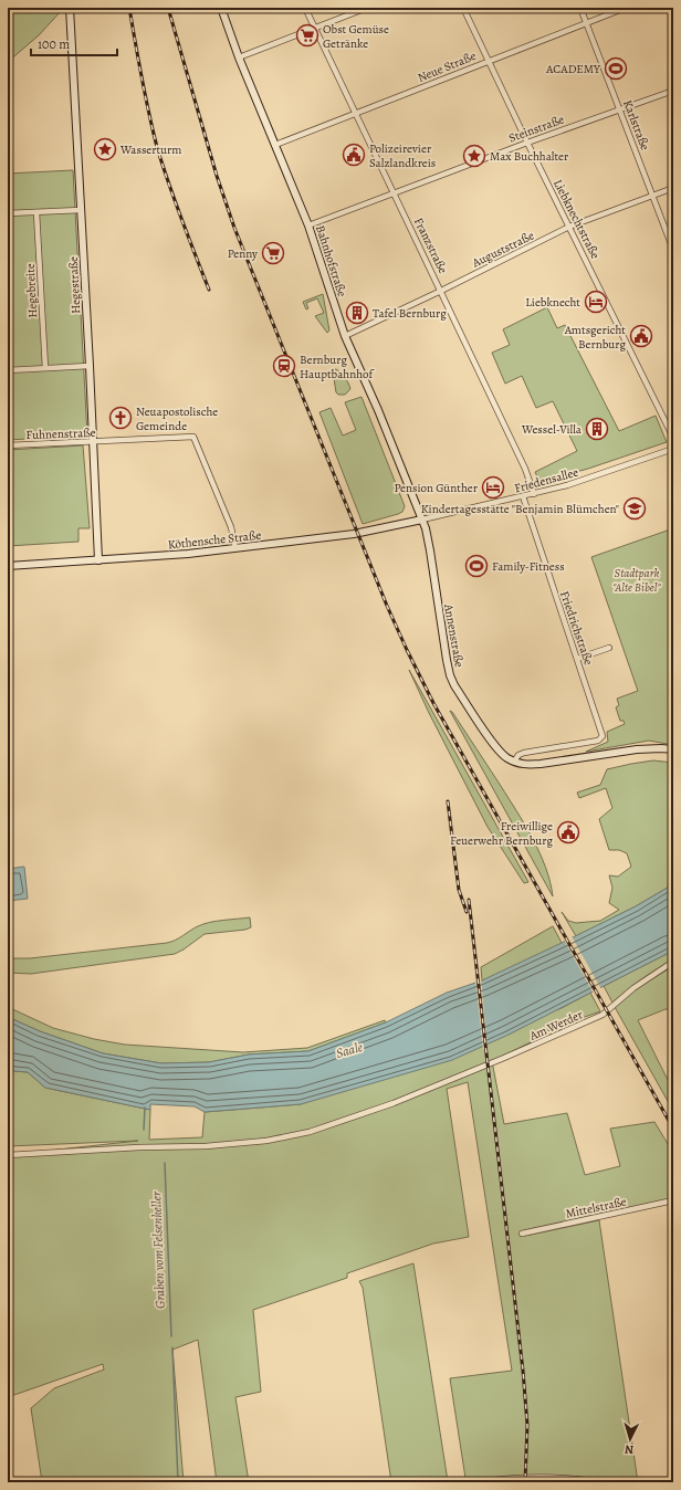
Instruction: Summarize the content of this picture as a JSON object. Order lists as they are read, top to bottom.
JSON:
{
  "streets": {
    "main road": [
      "Bahnhofstraße",
      "Hegestraße",
      "Köthensche Straße",
      "Annenstraße"
    ],
    "street": [
      "Neue Straße",
      "Karlstraße",
      "Steinstraße",
      "Liebknechtstraße",
      "Franzstraße",
      "Auguststraße",
      "Hegebreite",
      "Fuhnenstraße",
      "Friedensallee",
      "Friedrichstraße",
      "Am Werder",
      "Mittelstraße"
    ]
  },
  "crossings": [
    ["Neue Straße", "Karlstraße"],
    ["Neue Straße", "Liebknechtstraße"],
    ["Neue Straße", "Franzstraße"],
    ["Neue Straße", "Bahnhofstraße"],
    ["Karlstraße", "Steinstraße"],
    ["Karlstraße", "Auguststraße"],
    ["Steinstraße", "Liebknechtstraße"],
    ["Steinstraße", "Franzstraße"],
    ["Steinstraße", "Bahnhofstraße"],
    ["Liebknechtstraße", "Auguststraße"],
    ["Franzstraße", "Auguststraße"],
    ["Franzstraße", "Friedensallee"],
    ["Auguststraße", "Bahnhofstraße"],
    ["Bahnhofstraße", "Friedensallee"],
    ["Bahnhofstraße", "Köthensche Straße"],
    ["Bahnhofstraße", "Annenstraße"],
    ["Hegestraße", "Fuhnenstraße"],
    ["Hegestraße", "Köthensche Straße"],
    ["Fuhnenstraße", "Köthensche Straße"],
    ["Friedensallee", "Köthensche Straße"],
    ["Friedensallee", "Friedrichstraße"],
    ["Friedensallee", "Annenstraße"],
    ["Köthensche Straße", "Annenstraße"],
    ["Friedrichstraße", "Annenstraße"]
  ],
  "water": ["Saale", "Graben vom Felsenkeller"],
  "parks": ["Stadtpark \"Alte Bibel\""],
  "places": {
    "supermarket": ["Obst Gemüse Getränke", "Penny"],
    "sports": ["ACADEMY", "Family-Fitness"],
    "place": ["Wasserturm", "Max Buchhalter"],
    "public building": ["Polizeirevier Salzlandkreis", "Amtsgericht Bernburg", "Freiwillige Feuerwehr Bernburg"],
    "hotel": ["Liebknecht", "Pension Günther"],
    "building": ["Tafel Bernburg", "Wessel-Villa"],
    "station": ["Bernburg Hauptbahnhof"],
    "church": ["Neuapostolische Gemeinde"],
    "school or university": ["Kindertagesstätte \"Benjamin Blümchen\""]
  },
  "scale_bar": "100 m",
  "north": "bottom"
}
